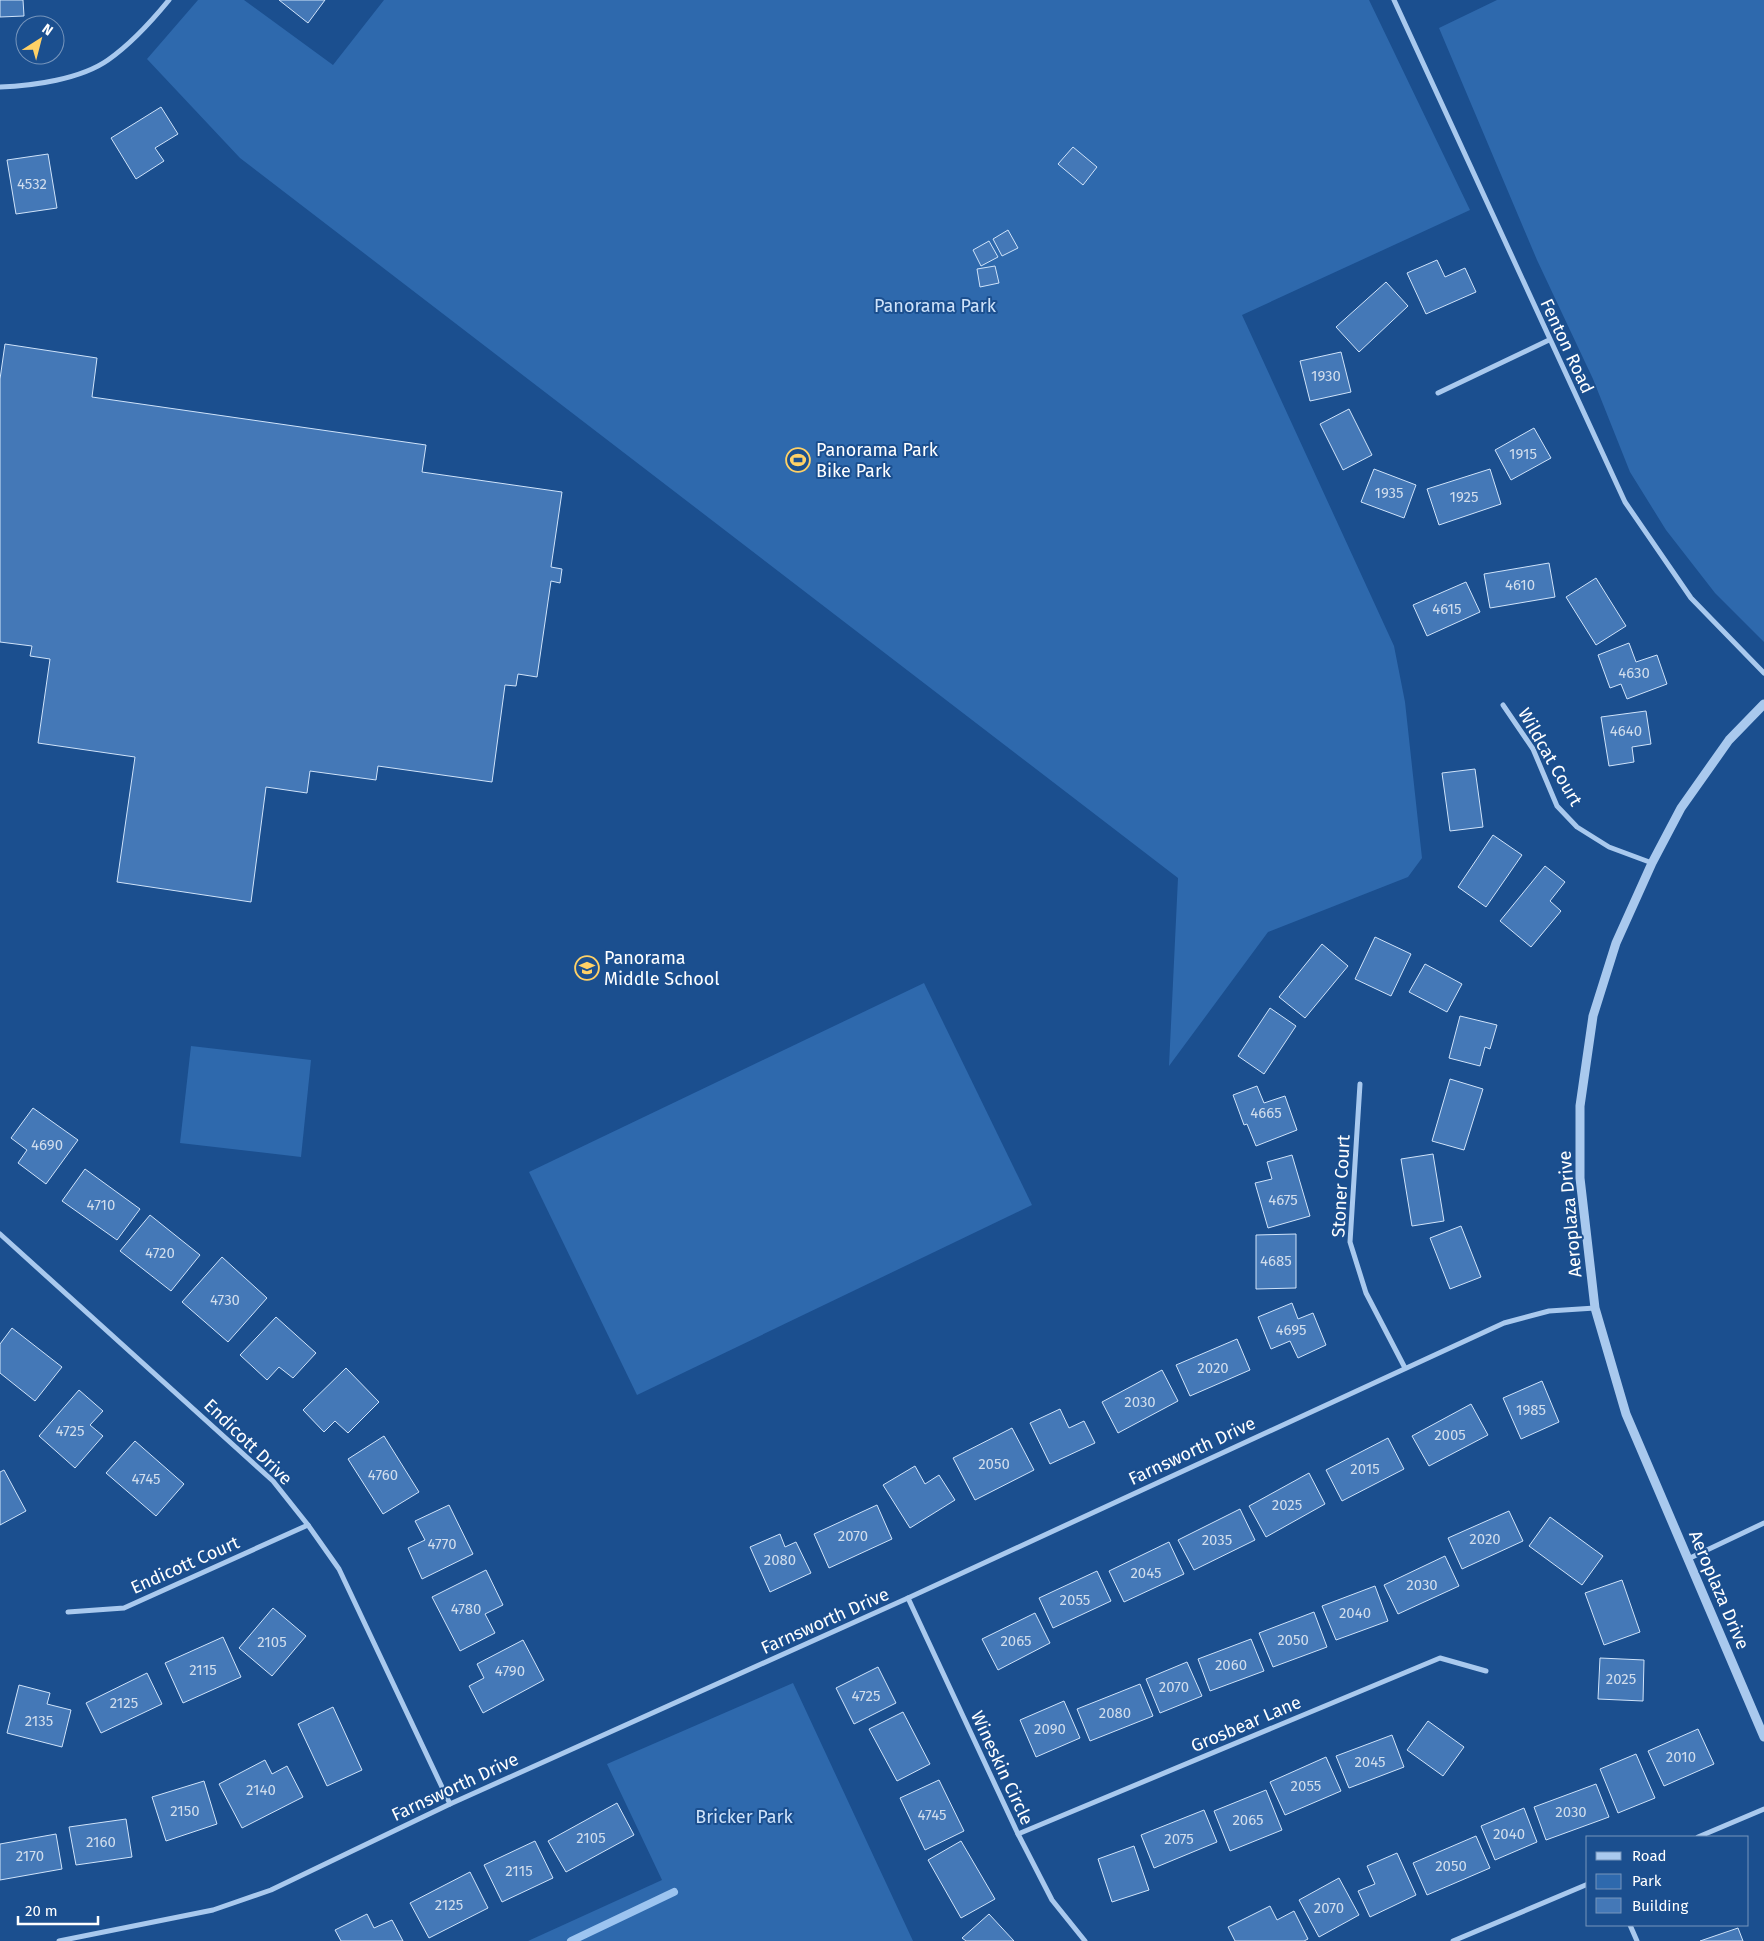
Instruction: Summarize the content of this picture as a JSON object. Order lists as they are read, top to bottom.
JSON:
{
  "streets": {
    "street": [
      "Fenton Road",
      "Wildcat Court",
      "Stoner Court",
      "Aeroplaza Drive",
      "Endicott Drive",
      "Farnsworth Drive",
      "Endicott Court",
      "Grosbear Lane",
      "Wineskin Circle"
    ]
  },
  "crossings": [
    ["Wildcat Court", "Aeroplaza Drive"],
    ["Stoner Court", "Farnsworth Drive"],
    ["Aeroplaza Drive", "Farnsworth Drive"],
    ["Endicott Drive", "Farnsworth Drive"],
    ["Endicott Drive", "Endicott Court"],
    ["Farnsworth Drive", "Wineskin Circle"],
    ["Grosbear Lane", "Wineskin Circle"]
  ],
  "parks": ["Panorama Park", "Bricker Park"],
  "places": {
    "sports": ["Panorama Park Bike Park"],
    "school or university": ["Panorama Middle School"]
  },
  "house_numbers": [
    "4532",
    "1930",
    "1915",
    "1935",
    "1925",
    "4610",
    "4615",
    "4630",
    "4640",
    "4665",
    "4690",
    "4675",
    "4710",
    "4720",
    "4685",
    "4730",
    "4695",
    "2020",
    "2030",
    "1985",
    "4725",
    "2005",
    "2050",
    "2015",
    "4760",
    "4745",
    "2025",
    "2070",
    "2020",
    "2035",
    "4770",
    "2080",
    "2045",
    "2030",
    "2055",
    "4780",
    "2040",
    "2050",
    "2065",
    "2105",
    "2060",
    "2115",
    "4790",
    "2025",
    "2070",
    "4725",
    "2125",
    "2080",
    "2135",
    "2090",
    "2010",
    "2045",
    "2055",
    "2140",
    "2150",
    "2030",
    "4745",
    "2065",
    "2040",
    "2105",
    "2075",
    "2160",
    "2170",
    "2050",
    "2115",
    "2125",
    "2070"
  ],
  "legend": ["Road", "Park", "Building"],
  "scale_bar": "20 m",
  "north": "top right"
}
